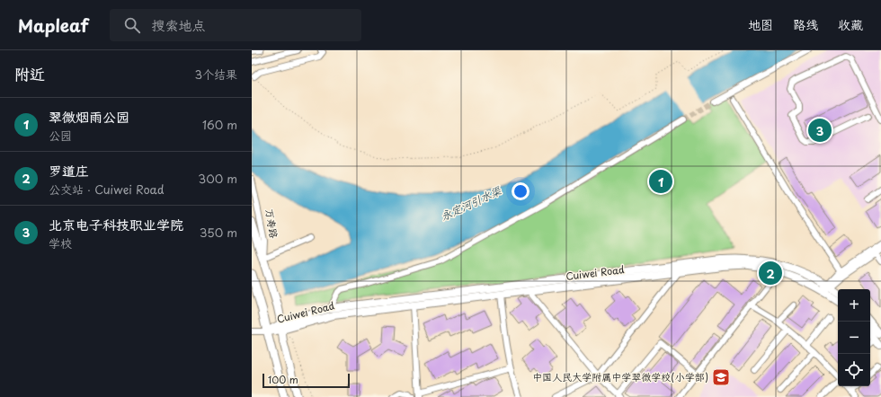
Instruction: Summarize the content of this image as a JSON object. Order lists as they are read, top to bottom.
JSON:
{
  "streets": {
    "highway": ["万寿路"],
    "main road": ["Cuiwei Road"]
  },
  "crossings": [
    ["万寿路", "Cuiwei Road"]
  ],
  "water": ["永定河引水渠"],
  "places": {
    "school or university": ["中国人民大学附属中学翠微学校(小学部)"]
  },
  "scale_bar": "100 m",
  "page": {
    "header": "Mapleaf",
    "search": "搜索地点",
    "nav": ["地图", "路线", "收藏"],
    "heading": ["附近", "3个结果"],
    "list": [
      {
        "mark": "1",
        "name": "翠微烟雨公园",
        "note": "公园",
        "value": "160 m"
      },
      {
        "mark": "2",
        "name": "罗道庄",
        "note": "公交站 · Cuiwei Road",
        "value": "300 m"
      },
      {
        "mark": "3",
        "name": "北京电子科技职业学院",
        "note": "学校",
        "value": "350 m"
      }
    ],
    "pins": ["3", "1", "2"],
    "map_buttons": ["+", "−"],
    "scale": "100 m"
  }
}
